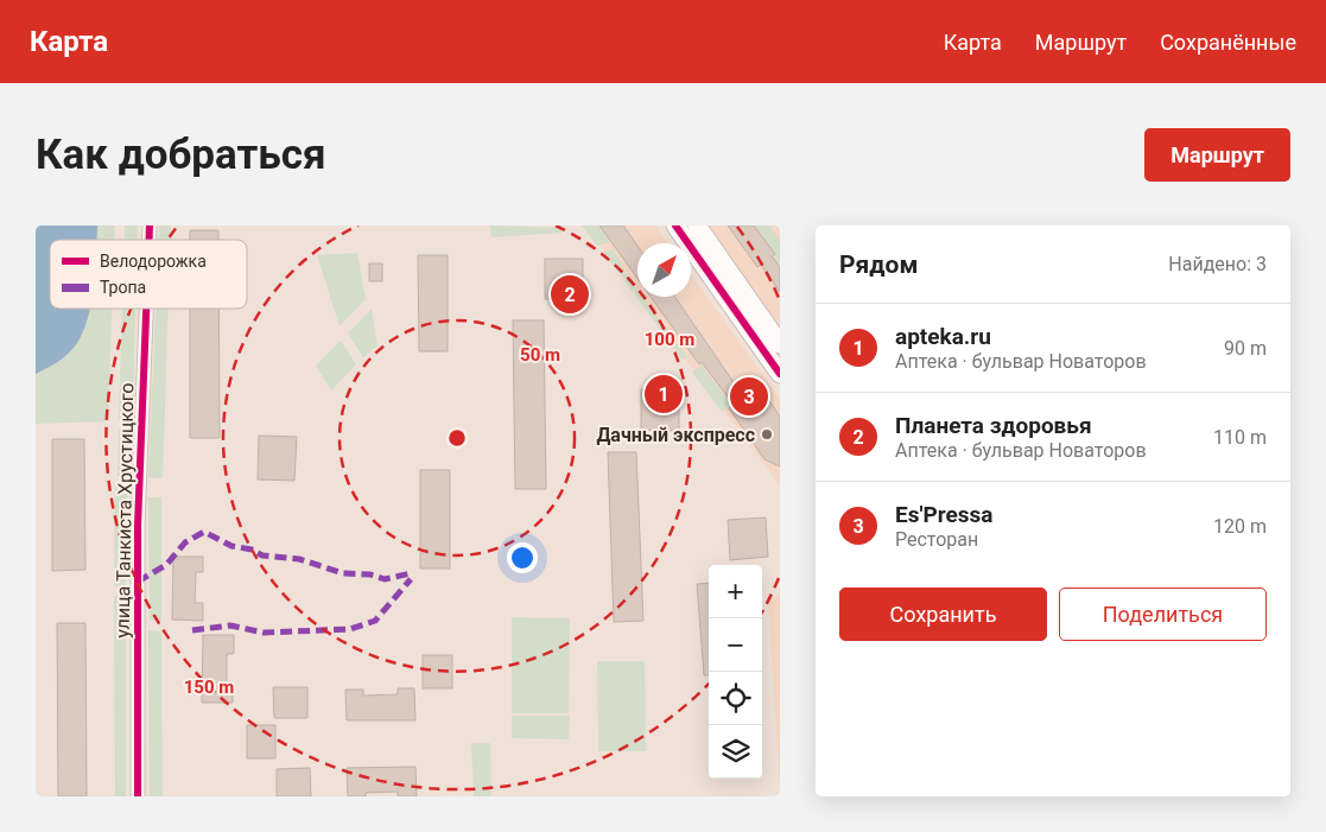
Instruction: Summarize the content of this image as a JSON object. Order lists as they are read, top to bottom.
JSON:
{
  "streets": {
    "street": ["улица Танкиста Хрустицкого"]
  },
  "places": ["Дачный экспресс"],
  "legend": ["Велодорожка", "Тропа"],
  "north": "top right",
  "page": {
    "header": "Карта",
    "nav": ["Карта", "Маршрут", "Сохранённые"],
    "buttons": [
      "Маршрут",
      ["Сохранить", "Поделиться"]
    ],
    "title": "Как добраться",
    "heading": ["Рядом", "Найдено: 3"],
    "pins": ["2", "1", "3"],
    "list": [
      {
        "mark": "1",
        "name": "apteka.ru",
        "note": "Аптека · бульвар Новаторов",
        "value": "90 m"
      },
      {
        "mark": "2",
        "name": "Планета здоровья",
        "note": "Аптека · бульвар Новаторов",
        "value": "110 m"
      },
      {
        "mark": "3",
        "name": "Es'Pressa",
        "note": "Ресторан",
        "value": "120 m"
      }
    ],
    "map_buttons": ["+", "−"]
  },
  "rings": ["100 m", "50 m", "150 m"]
}
